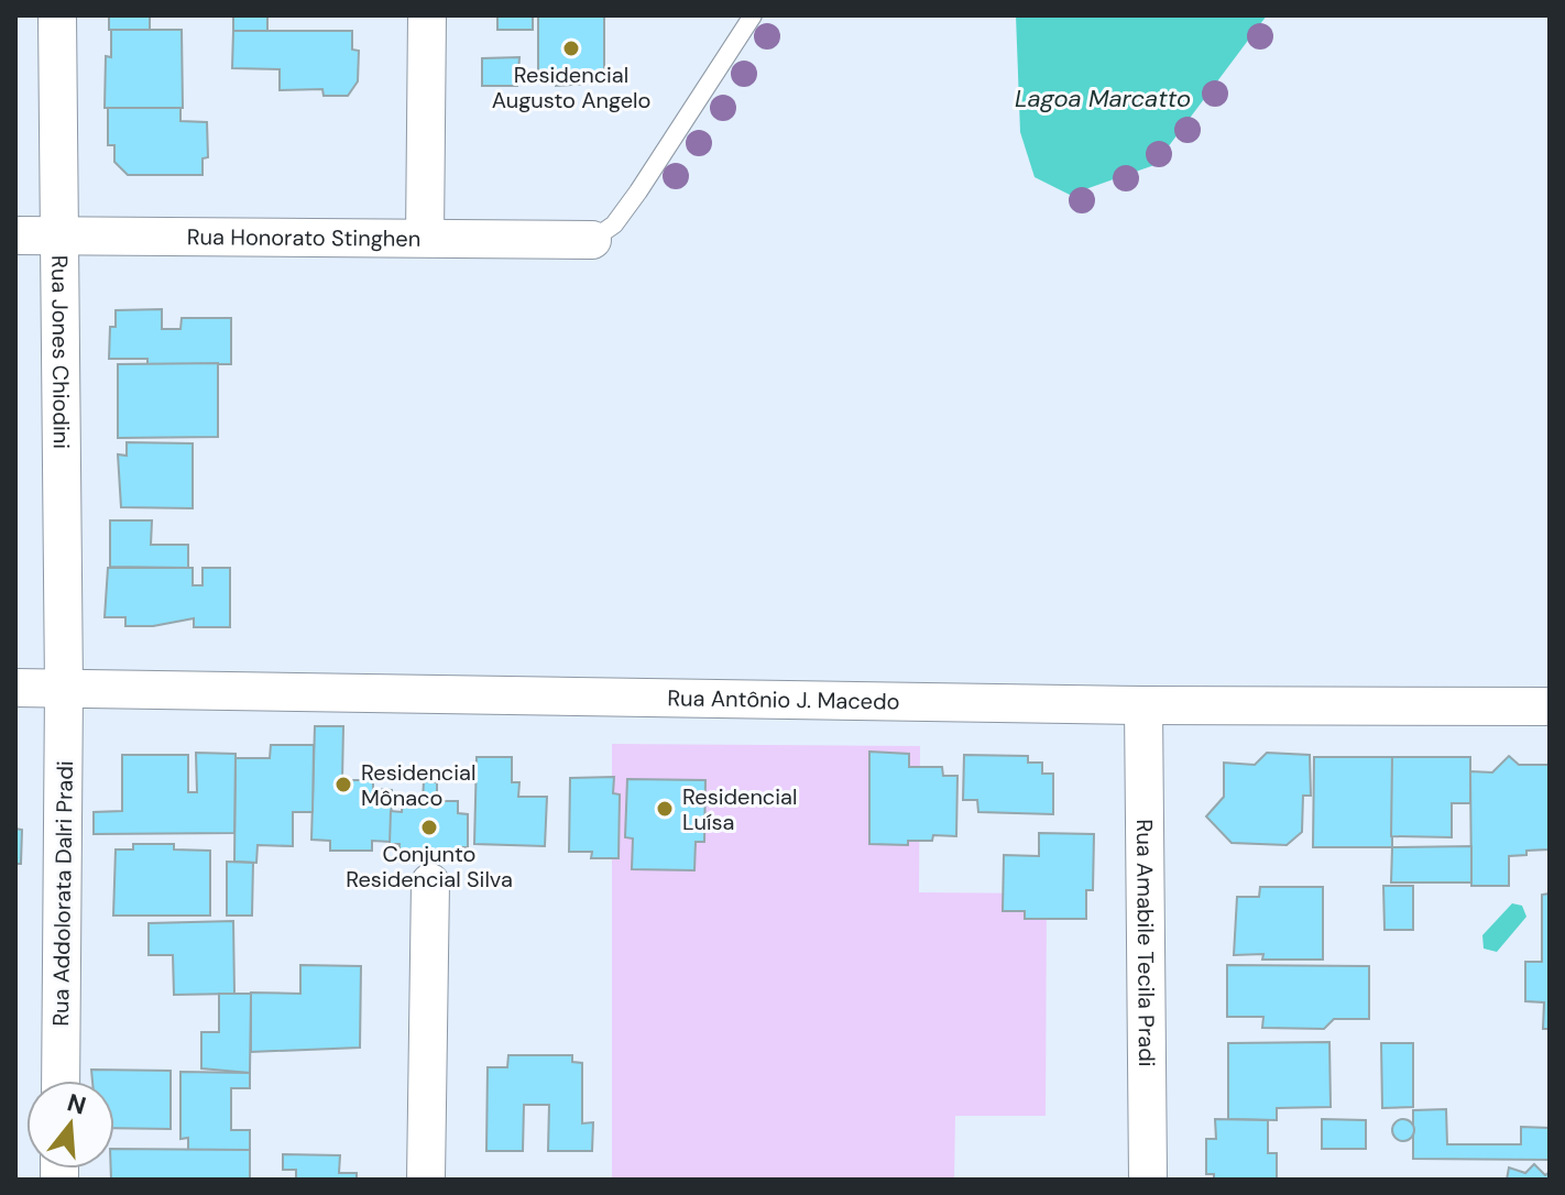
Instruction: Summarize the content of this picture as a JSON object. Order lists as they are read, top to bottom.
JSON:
{
  "streets": {
    "street": [
      "Rua Honorato Stinghen",
      "Rua Jones Chiodini",
      "Rua Antônio J. Macedo",
      "Rua Addolorata Dalri Pradi",
      "Rua Amabile Tecila Pradi"
    ]
  },
  "crossings": [
    ["Rua Honorato Stinghen", "Rua Jones Chiodini"],
    ["Rua Jones Chiodini", "Rua Antônio J. Macedo"],
    ["Rua Jones Chiodini", "Rua Addolorata Dalri Pradi"],
    ["Rua Antônio J. Macedo", "Rua Addolorata Dalri Pradi"],
    ["Rua Antônio J. Macedo", "Rua Amabile Tecila Pradi"]
  ],
  "water": ["Lagoa Marcatto"],
  "places": [
    "Residencial Augusto Angelo",
    "Residencial Mônaco",
    "Residencial Luísa",
    "Conjunto Residencial Silva"
  ],
  "north": "top"
}
